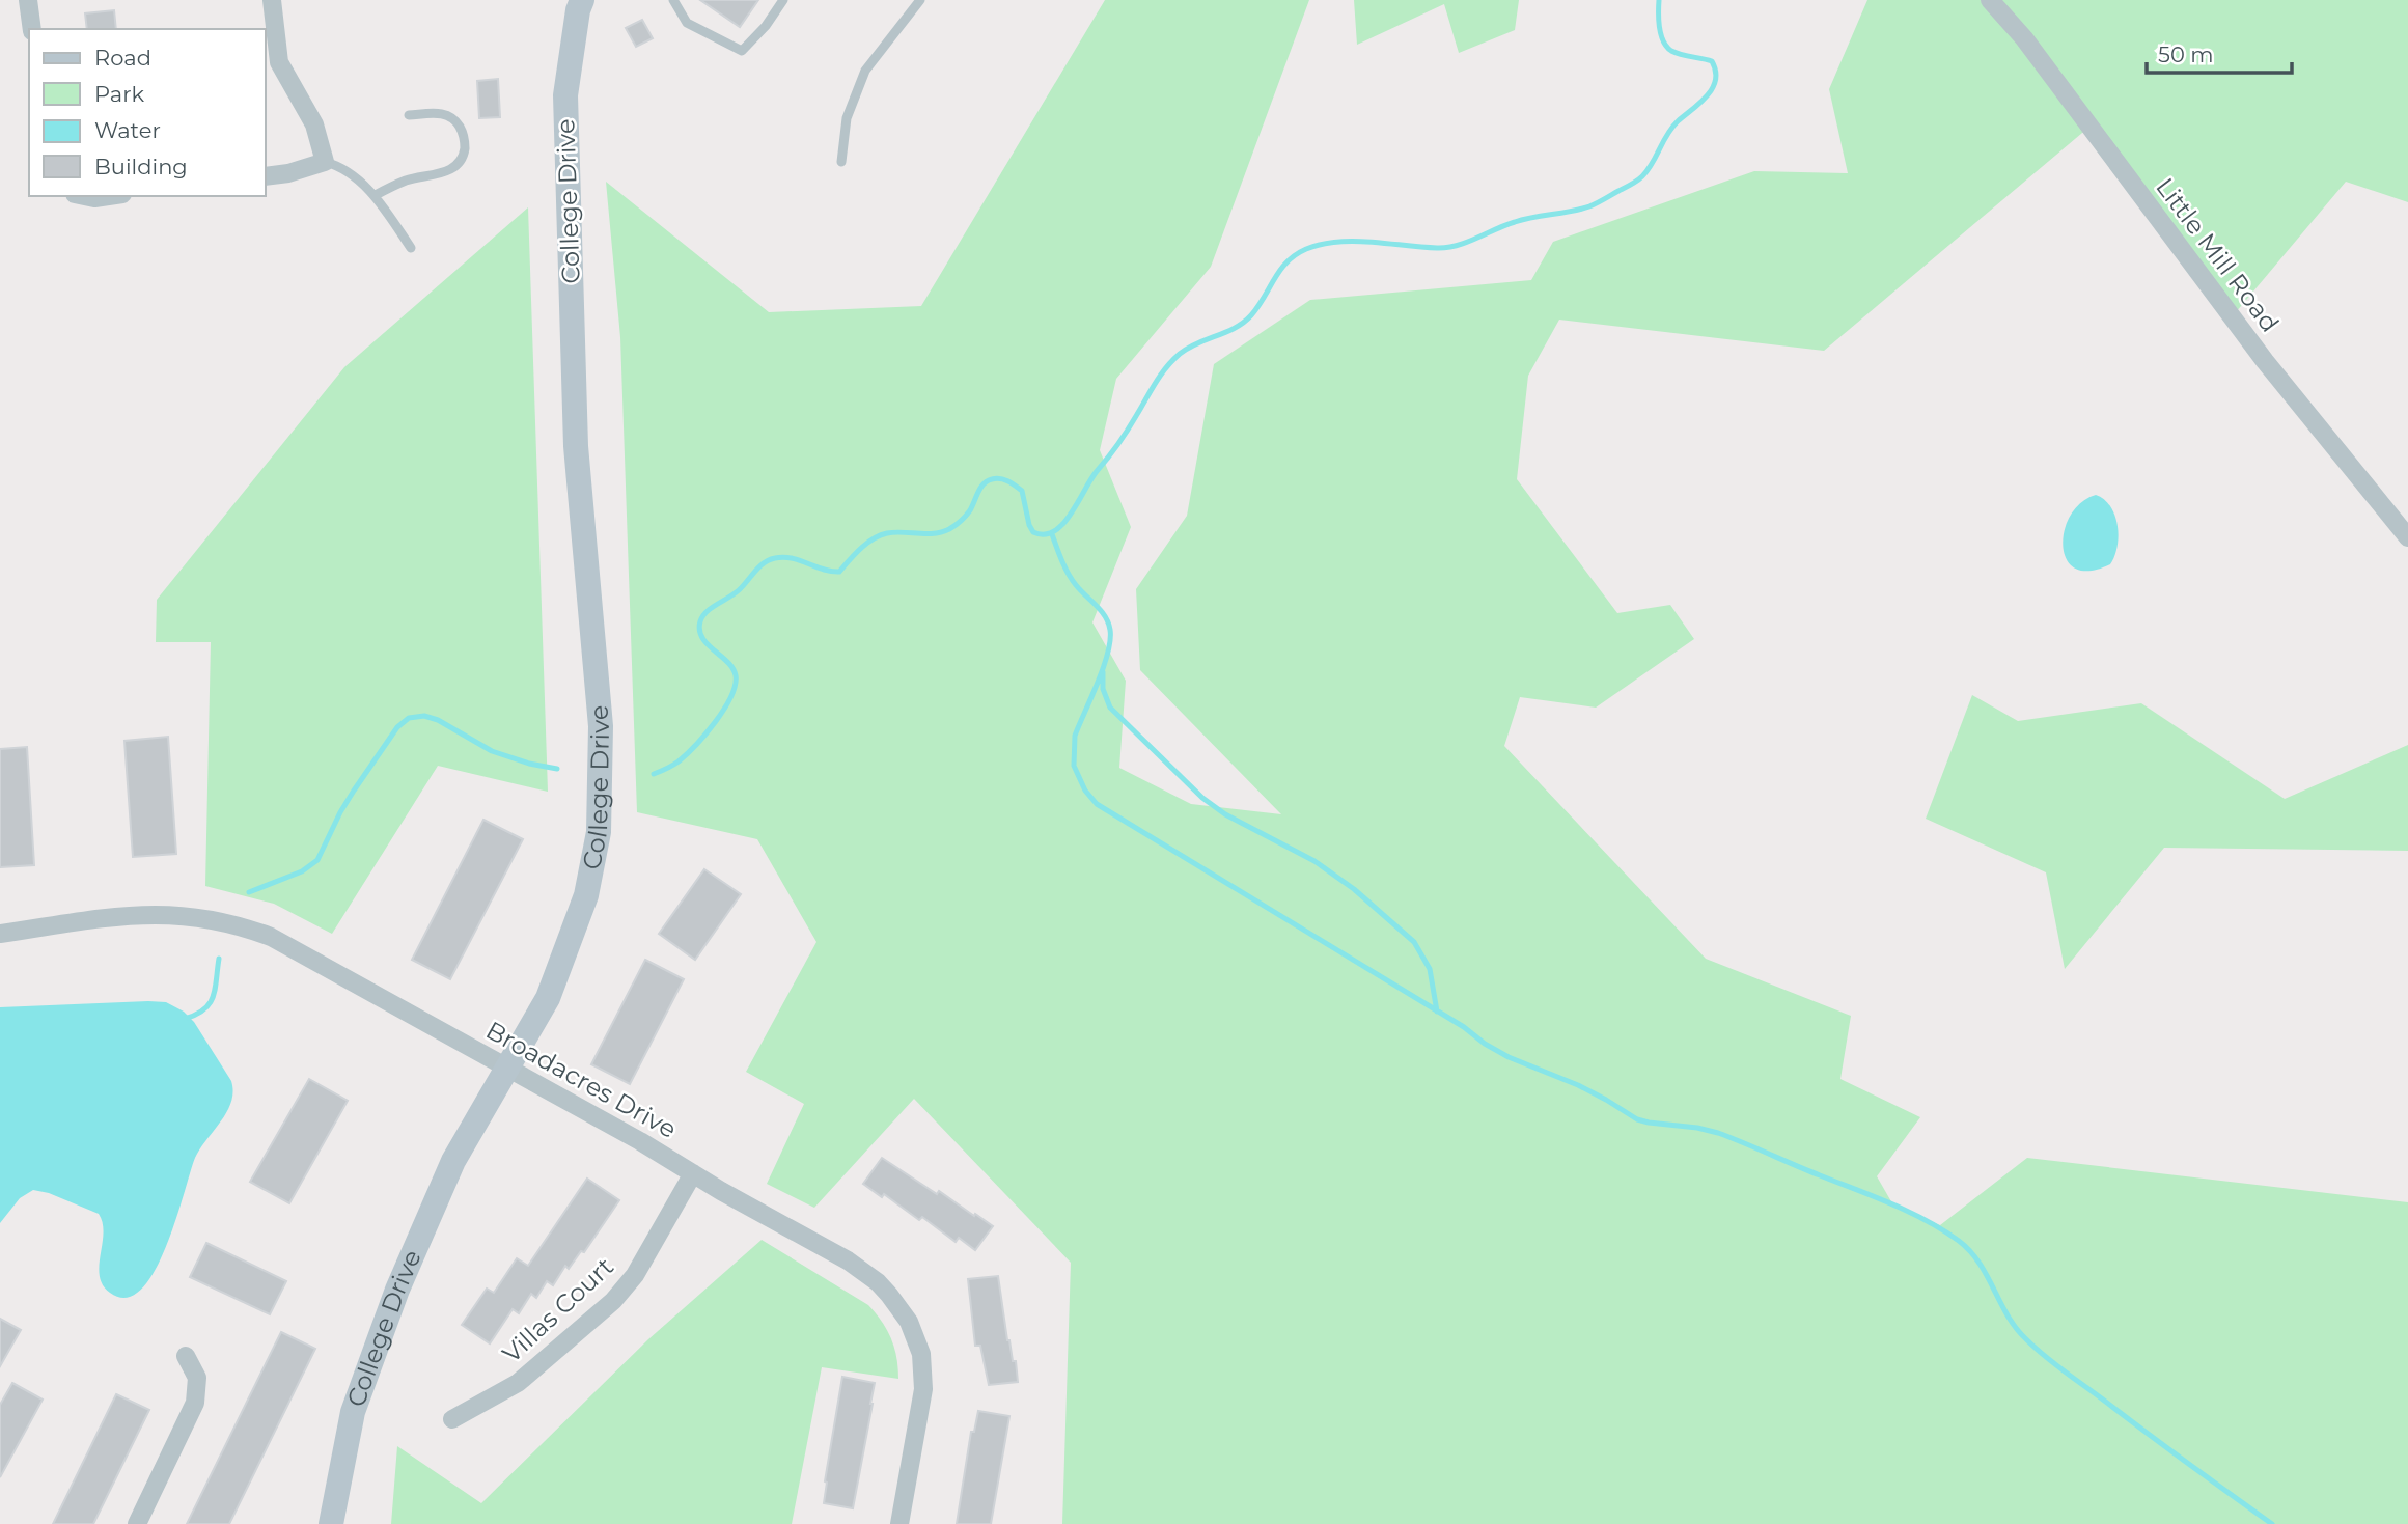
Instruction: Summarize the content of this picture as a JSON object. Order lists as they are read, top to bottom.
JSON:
{
  "streets": {
    "main road": ["College Drive"],
    "street": ["Little Mill Road", "Broadacres Drive", "Villas Court"]
  },
  "crossings": [
    ["College Drive", "Broadacres Drive"],
    ["Broadacres Drive", "Villas Court"]
  ],
  "legend": [
    "Road",
    "Park",
    "Water",
    "Building"
  ],
  "scale_bar": "50 m"
}
